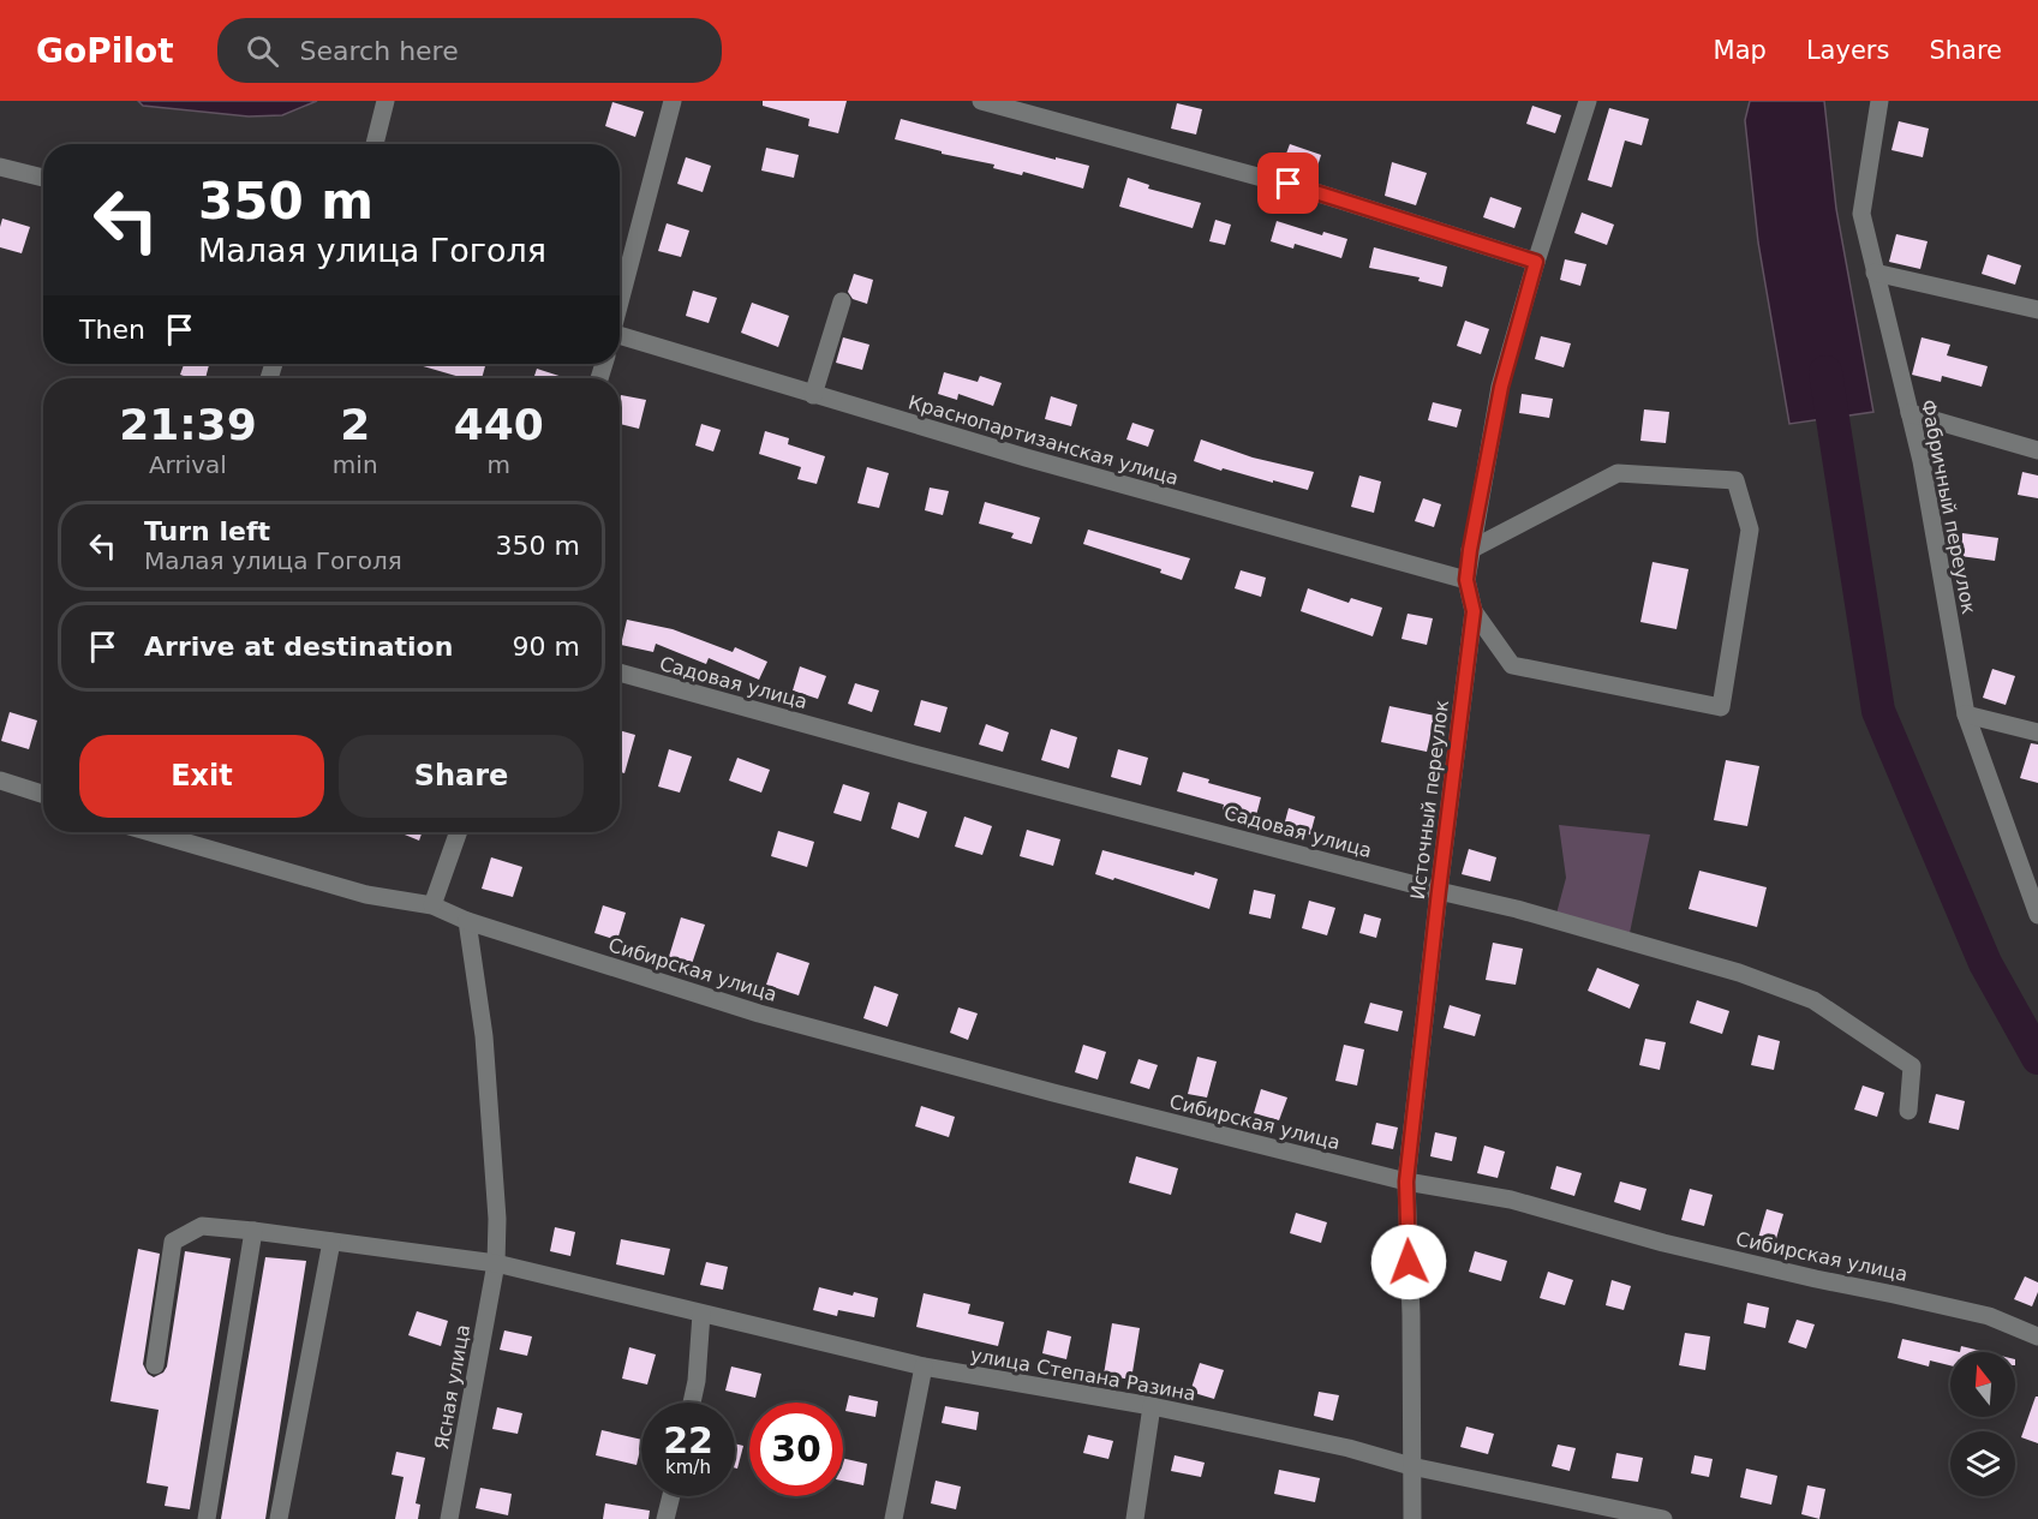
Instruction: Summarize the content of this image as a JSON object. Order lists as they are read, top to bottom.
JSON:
{
  "streets": {
    "street": [
      "Краснопартизанская улица",
      "Фабричный переулок",
      "Садовая улица",
      "Источный переулок",
      "Сибирская улица",
      "улица Степана Разина",
      "Ясная улица"
    ]
  },
  "crossings": [
    ["Краснопартизанская улица", "Источный переулок"],
    ["Садовая улица", "Источный переулок"],
    ["Источный переулок", "Сибирская улица"],
    ["Источный переулок", "улица Степана Разина"],
    ["Сибирская улица", "Ясная улица"],
    ["улица Степана Разина", "Ясная улица"]
  ],
  "north": "top",
  "page": {
    "header": "GoPilot",
    "search": "Search here",
    "nav": ["Map", "Layers", "Share"],
    "turn": ["350 m", "Малая улица Гоголя"],
    "then": "Then",
    "eta": [
      "21:39",
      "Arrival",
      "2",
      "min",
      "440",
      "m"
    ],
    "list": [
      {
        "name": "Turn left",
        "note": "Малая улица Гоголя",
        "value": "350 m"
      },
      {
        "name": "Arrive at destination",
        "value": "90 m"
      }
    ],
    "buttons": ["Exit", "Share"],
    "speed": "22 km/h",
    "limit": "30"
  }
}
